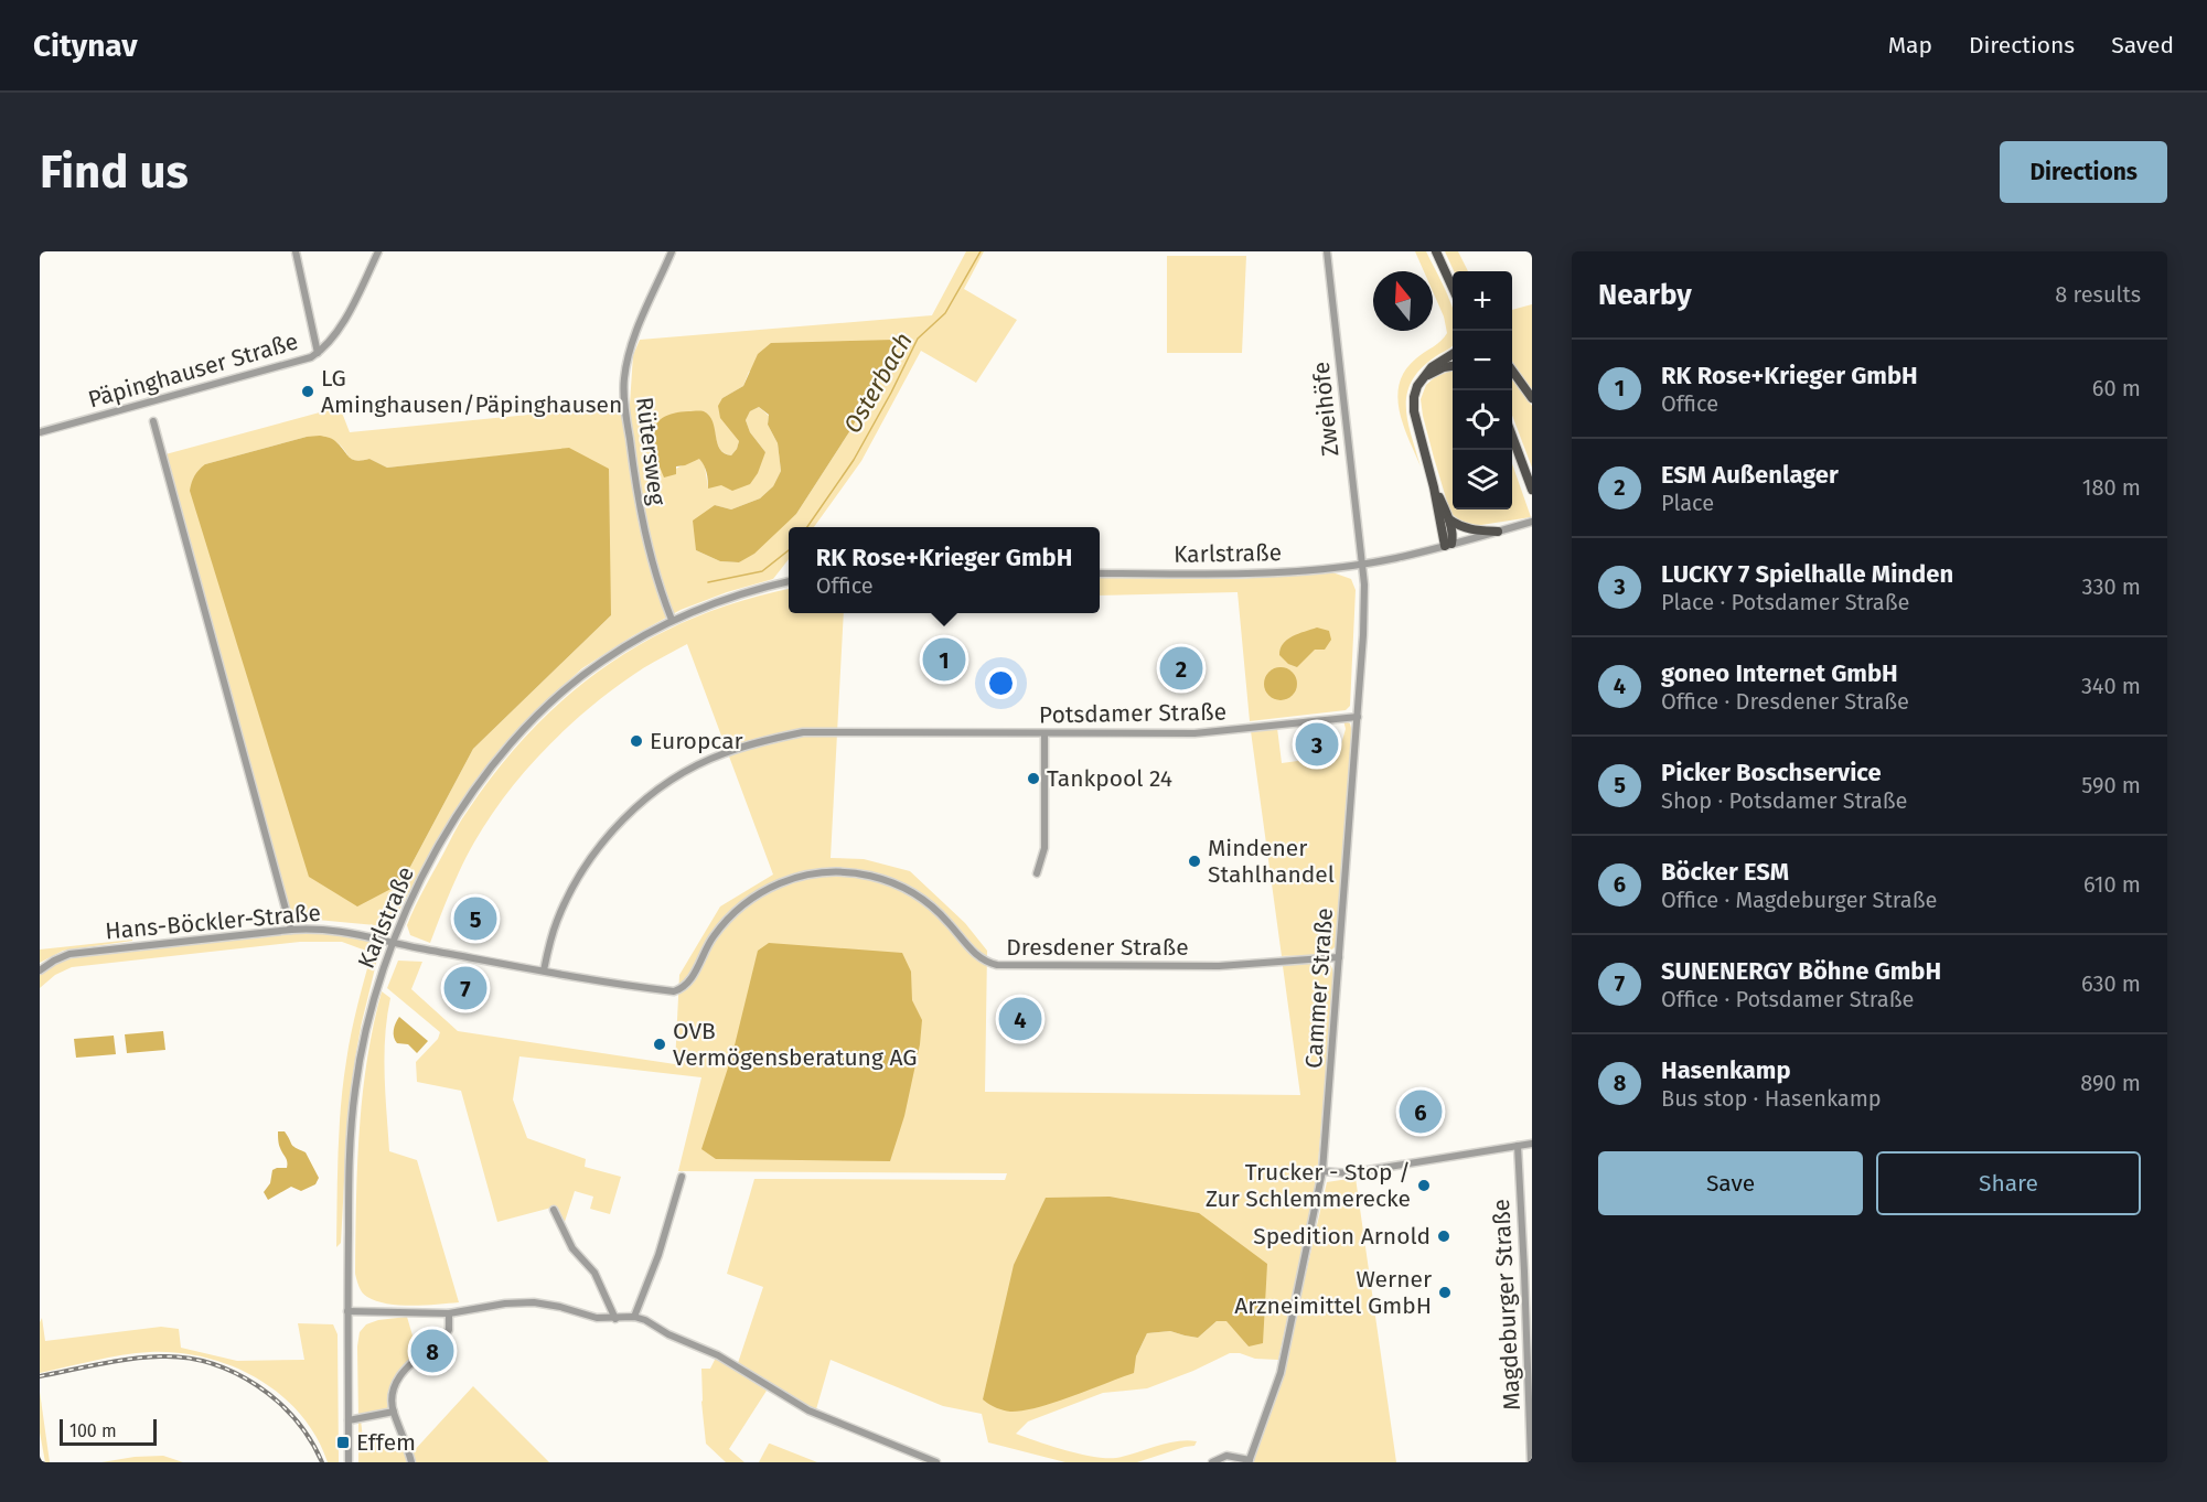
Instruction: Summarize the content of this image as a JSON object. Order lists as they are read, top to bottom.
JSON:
{
  "streets": {
    "street": [
      "Päpinghauser Straße",
      "Zweihöfe",
      "Rütersweg",
      "Karlstraße",
      "Potsdamer Straße",
      "Hans-Böckler-Straße",
      "Dresdener Straße",
      "Cammer Straße",
      "Magdeburger Straße"
    ]
  },
  "crossings": [
    ["Zweihöfe", "Karlstraße"],
    ["Zweihöfe", "Cammer Straße"],
    ["Rütersweg", "Karlstraße"],
    ["Karlstraße", "Hans-Böckler-Straße"],
    ["Karlstraße", "Cammer Straße"],
    ["Potsdamer Straße", "Dresdener Straße"],
    ["Potsdamer Straße", "Cammer Straße"],
    ["Dresdener Straße", "Cammer Straße"]
  ],
  "water": ["Osterbach"],
  "places": {
    "other": [
      "LG Aminghausen/Päpinghausen",
      "Europcar",
      "Tankpool 24",
      "Mindener Stahlhandel",
      "OVB Vermögensberatung AG",
      "Trucker - Stop / Zur Schlemmerecke",
      "Spedition Arnold",
      "Werner Arzneimittel GmbH"
    ],
    "transit": ["Effem"]
  },
  "scale_bar": "100 m",
  "north": "top",
  "page": {
    "header": "Citynav",
    "nav": ["Map", "Directions", "Saved"],
    "buttons": [
      "Directions",
      ["Save", "Share"]
    ],
    "title": "Find us",
    "heading": ["Nearby", "8 results"],
    "map_buttons": ["+", "−"],
    "list": [
      {
        "mark": "1",
        "name": "RK Rose+Krieger GmbH",
        "note": "Office",
        "value": "60 m"
      },
      {
        "mark": "2",
        "name": "ESM Außenlager",
        "note": "Place",
        "value": "180 m"
      },
      {
        "mark": "3",
        "name": "LUCKY 7 Spielhalle Minden",
        "note": "Place · Potsdamer Straße",
        "value": "330 m"
      },
      {
        "mark": "4",
        "name": "goneo Internet GmbH",
        "note": "Office · Dresdener Straße",
        "value": "340 m"
      },
      {
        "mark": "5",
        "name": "Picker Boschservice",
        "note": "Shop · Potsdamer Straße",
        "value": "590 m"
      },
      {
        "mark": "6",
        "name": "Böcker ESM",
        "note": "Office · Magdeburger Straße",
        "value": "610 m"
      },
      {
        "mark": "7",
        "name": "SUNENERGY Böhne GmbH",
        "note": "Office · Potsdamer Straße",
        "value": "630 m"
      },
      {
        "mark": "8",
        "name": "Hasenkamp",
        "note": "Bus stop · Hasenkamp",
        "value": "890 m"
      }
    ],
    "popup": ["RK Rose+Krieger GmbH", "Office"],
    "pins": [
      "1",
      "2",
      "3",
      "5",
      "7",
      "4",
      "6",
      "8"
    ],
    "scale": "100 m"
  }
}
